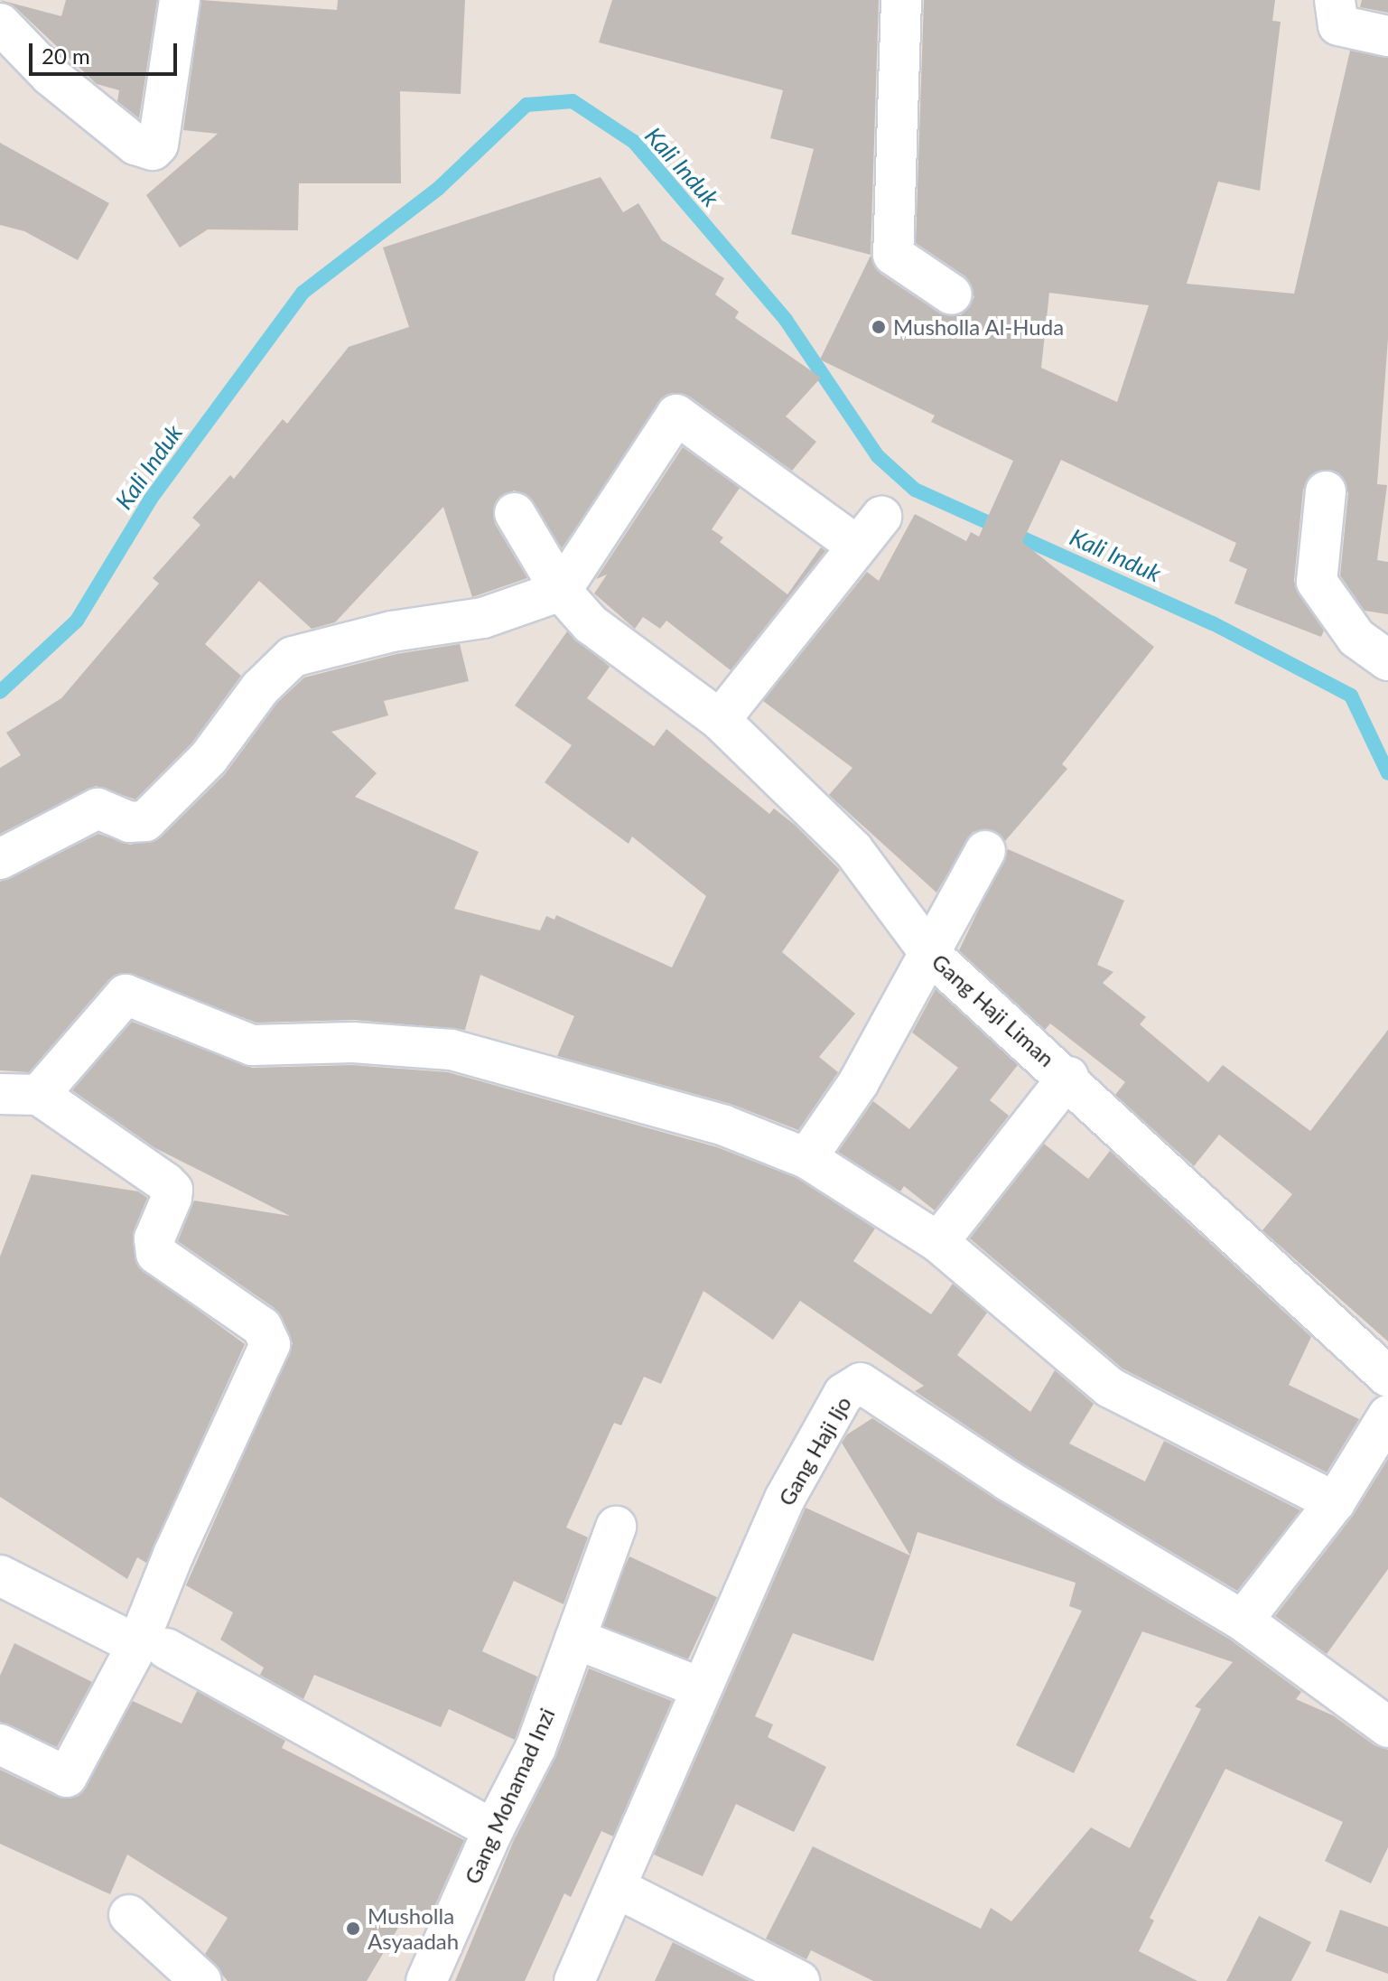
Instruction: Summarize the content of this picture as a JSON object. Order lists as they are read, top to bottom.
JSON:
{
  "streets": {
    "street": ["Gang Haji Liman", "Gang Haji Ijo", "Gang Mohamad Inzi"]
  },
  "water": ["Kali Induk"],
  "places": ["Musholla Al-Huda", "Musholla Asyaadah"],
  "scale_bar": "20 m"
}
